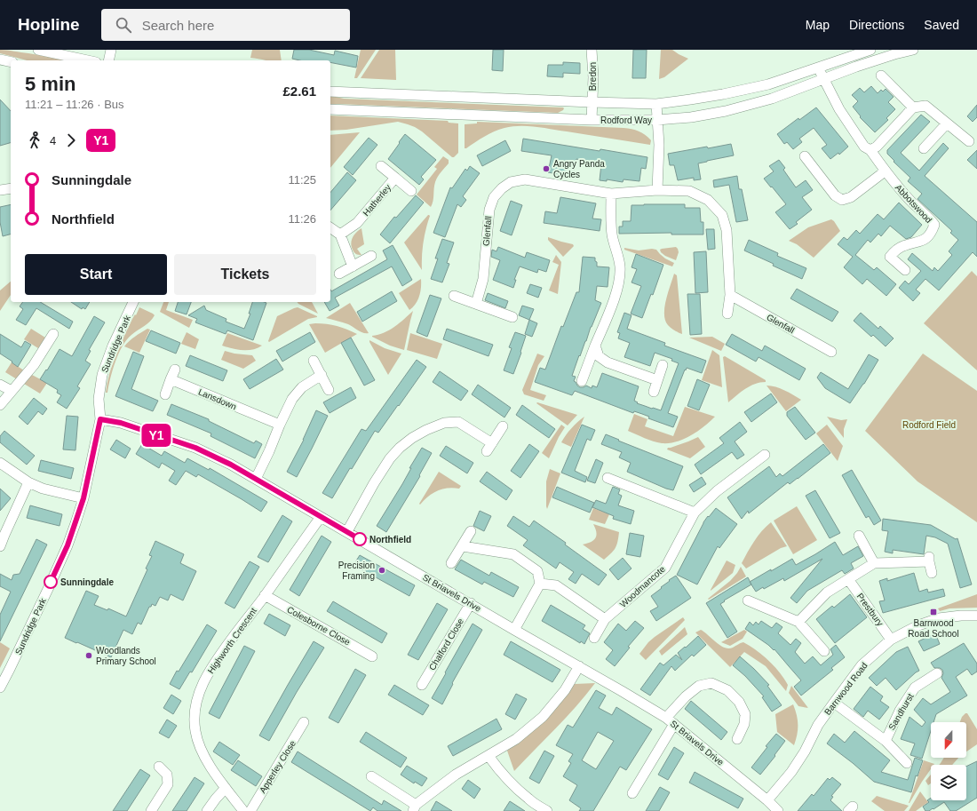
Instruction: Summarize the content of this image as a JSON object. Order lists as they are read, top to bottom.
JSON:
{
  "streets": {
    "street": [
      "Bredon",
      "Rodford Way",
      "Hatherley",
      "Abbotswood",
      "Glenfall",
      "Sundridge Park",
      "Lansdown",
      "Woodmancote",
      "St Briavels Drive",
      "Prestbury",
      "Colesborne Close",
      "Highworth Crescent",
      "Chalford Close",
      "Barnwood Road",
      "Sandhurst",
      "Apperley Close"
    ]
  },
  "crossings": [
    ["Bredon", "Rodford Way"],
    ["Rodford Way", "Abbotswood"],
    ["Sundridge Park", "St Briavels Drive"],
    ["St Briavels Drive", "Highworth Crescent"],
    ["St Briavels Drive", "Chalford Close"],
    ["St Briavels Drive", "Barnwood Road"],
    ["Prestbury", "Barnwood Road"],
    ["Colesborne Close", "Highworth Crescent"],
    ["Barnwood Road", "Sandhurst"]
  ],
  "parks": ["Rodford Field"],
  "places": {
    "other": [
      "Angry Panda Cycles",
      "Northfield",
      "Precision Framing",
      "Sunningdale",
      "Woodlands Primary School"
    ],
    "transit": ["Barnwood Road School"]
  },
  "lines": ["bus line Y1"],
  "north": "bottom",
  "page": {
    "header": "Hopline",
    "search": "Search here",
    "nav": ["Map", "Directions", "Saved"],
    "on_map": "Y1",
    "heading": ["5 min", "11:21 – 11:26 · Bus", "£2.61"],
    "legs": ["4", "Y1"],
    "list": [
      {
        "name": "Sunningdale",
        "value": "11:25"
      },
      {
        "name": "Northfield",
        "value": "11:26"
      }
    ],
    "buttons": ["Start", "Tickets"]
  }
}
